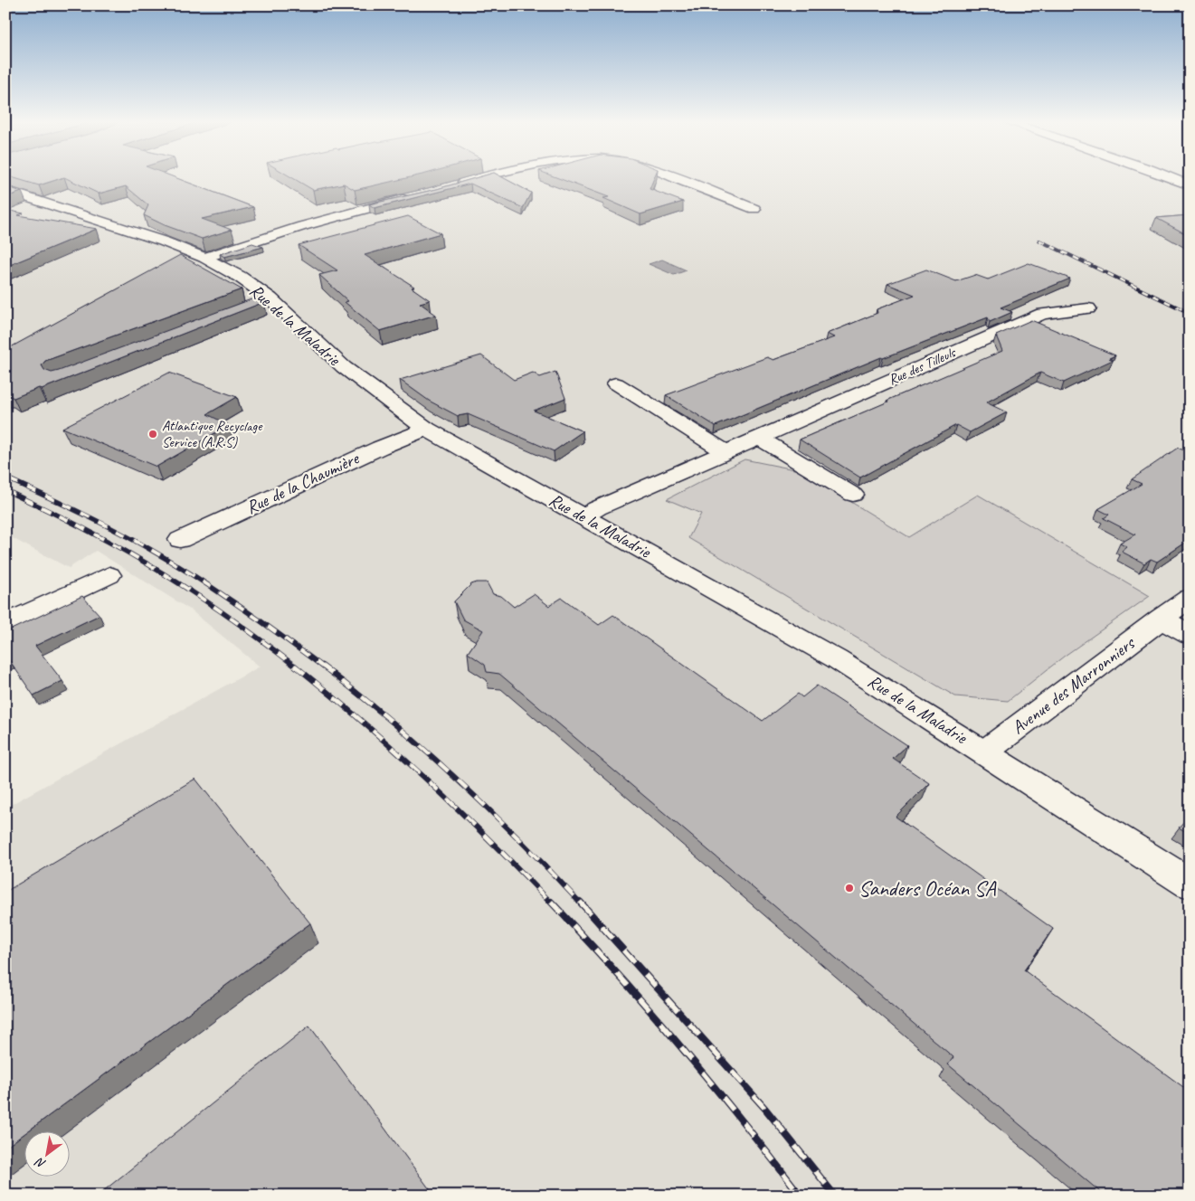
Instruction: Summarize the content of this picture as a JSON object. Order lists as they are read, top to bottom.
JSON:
{
  "streets": {
    "street": [
      "Rue de la Maladrie",
      "Rue des Tilleuls",
      "Rue de la Chaumière",
      "Avenue des Marronniers"
    ]
  },
  "crossings": [
    ["Rue de la Maladrie", "Rue des Tilleuls"],
    ["Rue de la Maladrie", "Rue de la Chaumière"],
    ["Rue de la Maladrie", "Avenue des Marronniers"]
  ],
  "places": ["Atlantique Recyclage Service (A.R.S)", "Sanders Océan SA"],
  "north": "bottom left"
}
